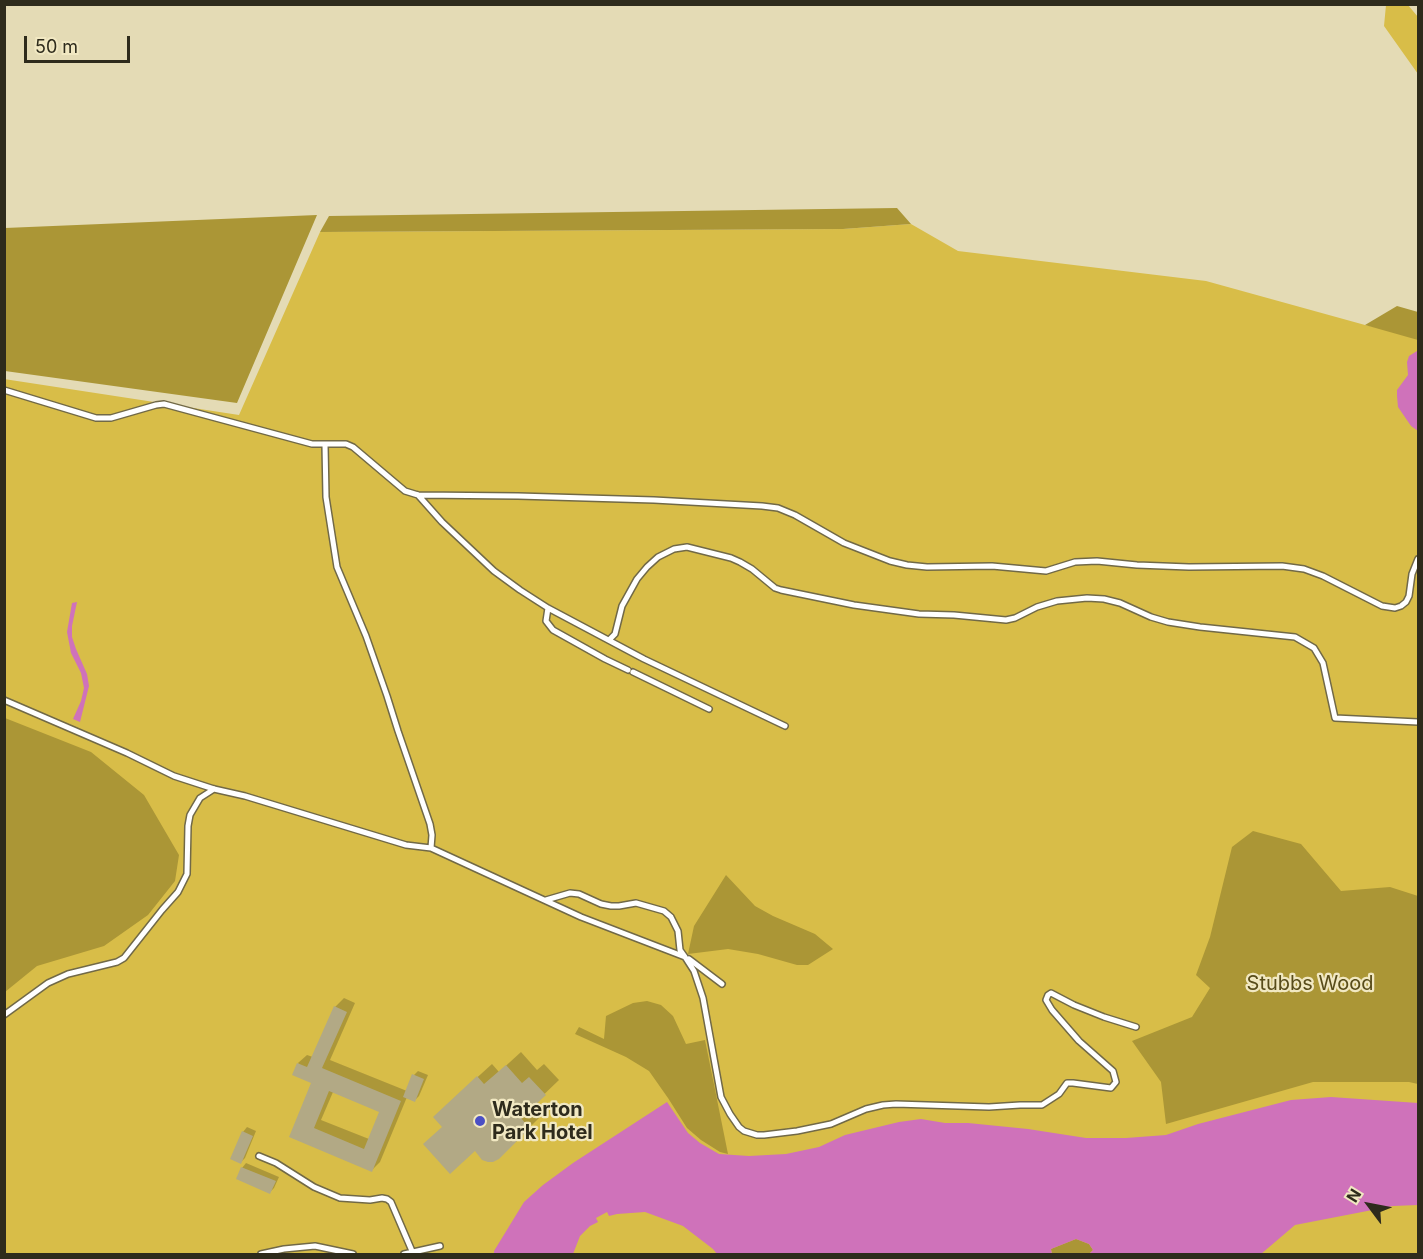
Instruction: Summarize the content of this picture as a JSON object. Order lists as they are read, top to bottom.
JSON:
{
  "parks": ["Stubbs Wood"],
  "places": ["Waterton Park Hotel"],
  "scale_bar": "50 m",
  "north": "top left"
}
